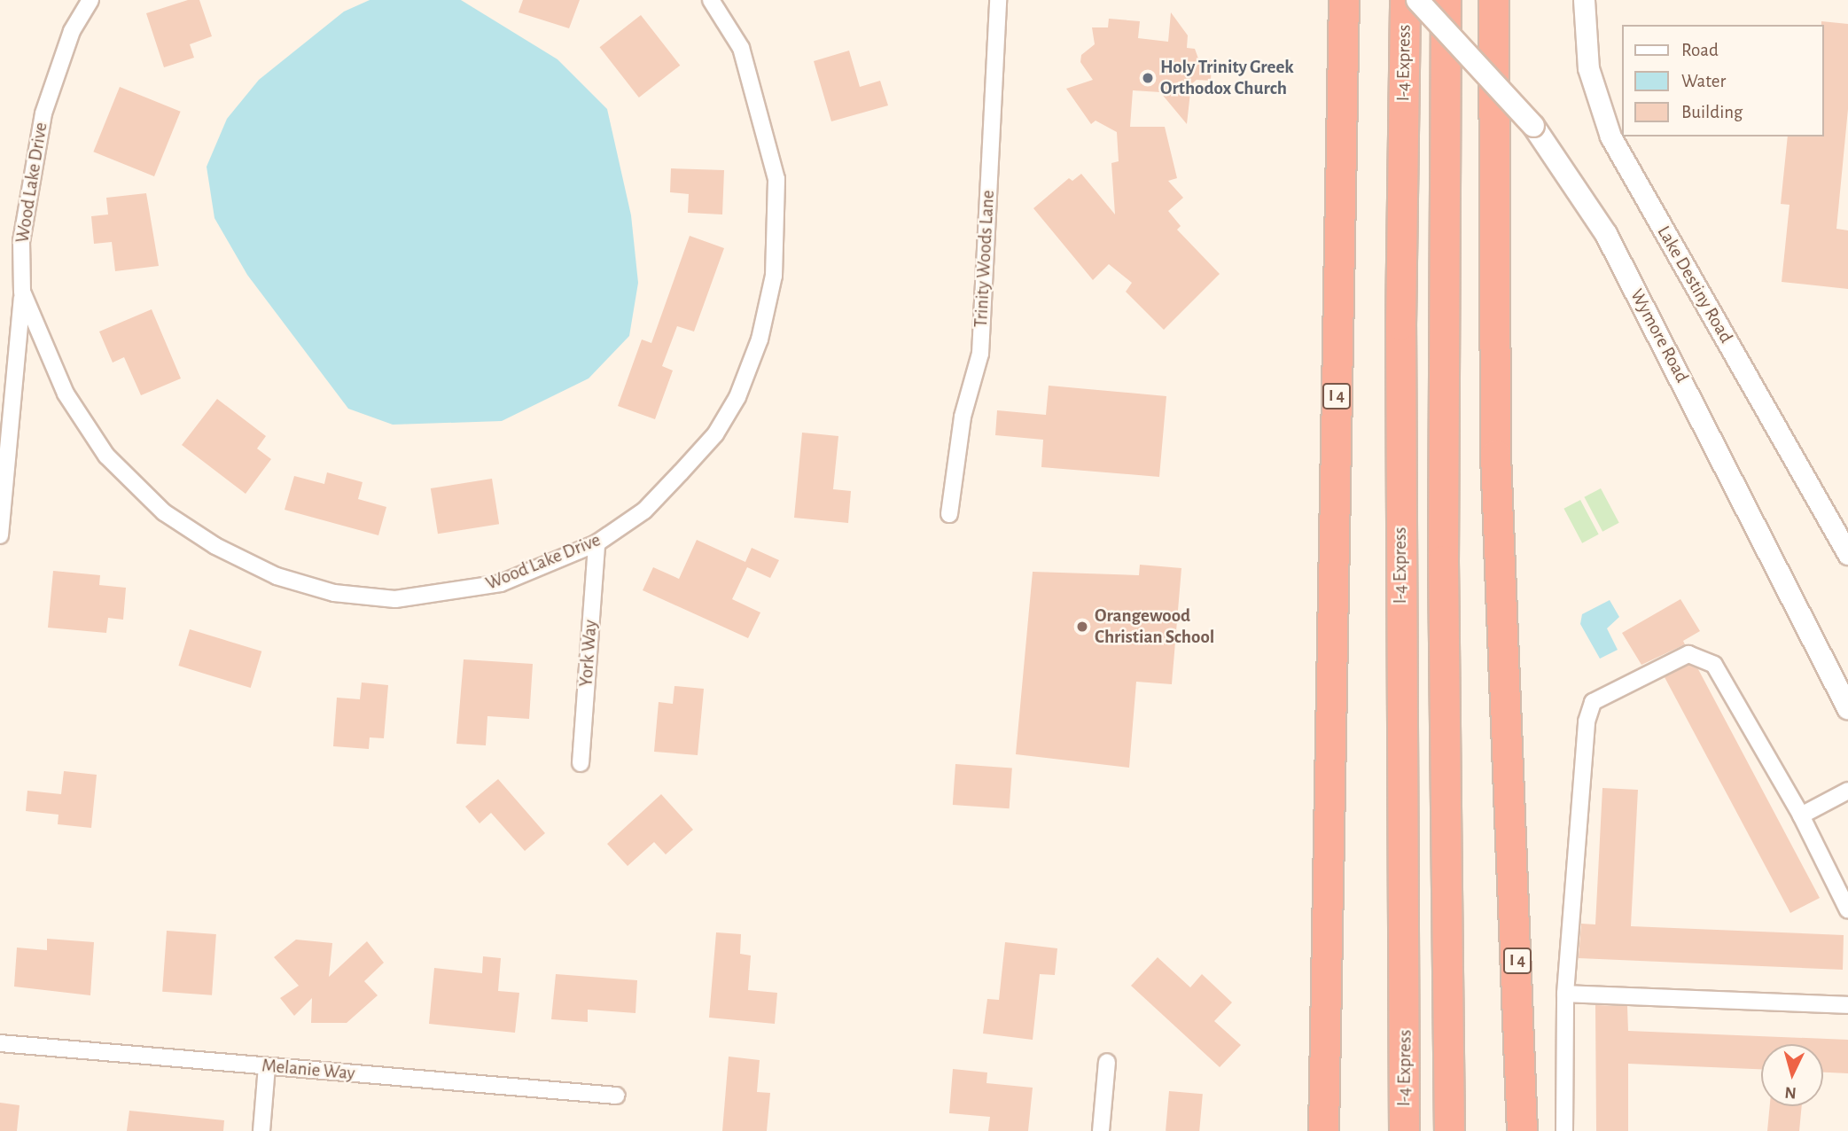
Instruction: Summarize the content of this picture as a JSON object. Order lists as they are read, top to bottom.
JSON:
{
  "streets": {
    "highway": ["I-4 Express", "I 4"],
    "main road": ["Wymore Road"],
    "street": [
      "Wood Lake Drive",
      "Trinity Woods Lane",
      "Lake Destiny Road",
      "York Way",
      "Melanie Way"
    ]
  },
  "crossings": [
    ["Wood Lake Drive", "York Way"]
  ],
  "places": ["Holy Trinity Greek Orthodox Church", "Orangewood Christian School"],
  "legend": ["Road", "Water", "Building"],
  "north": "bottom"
}
